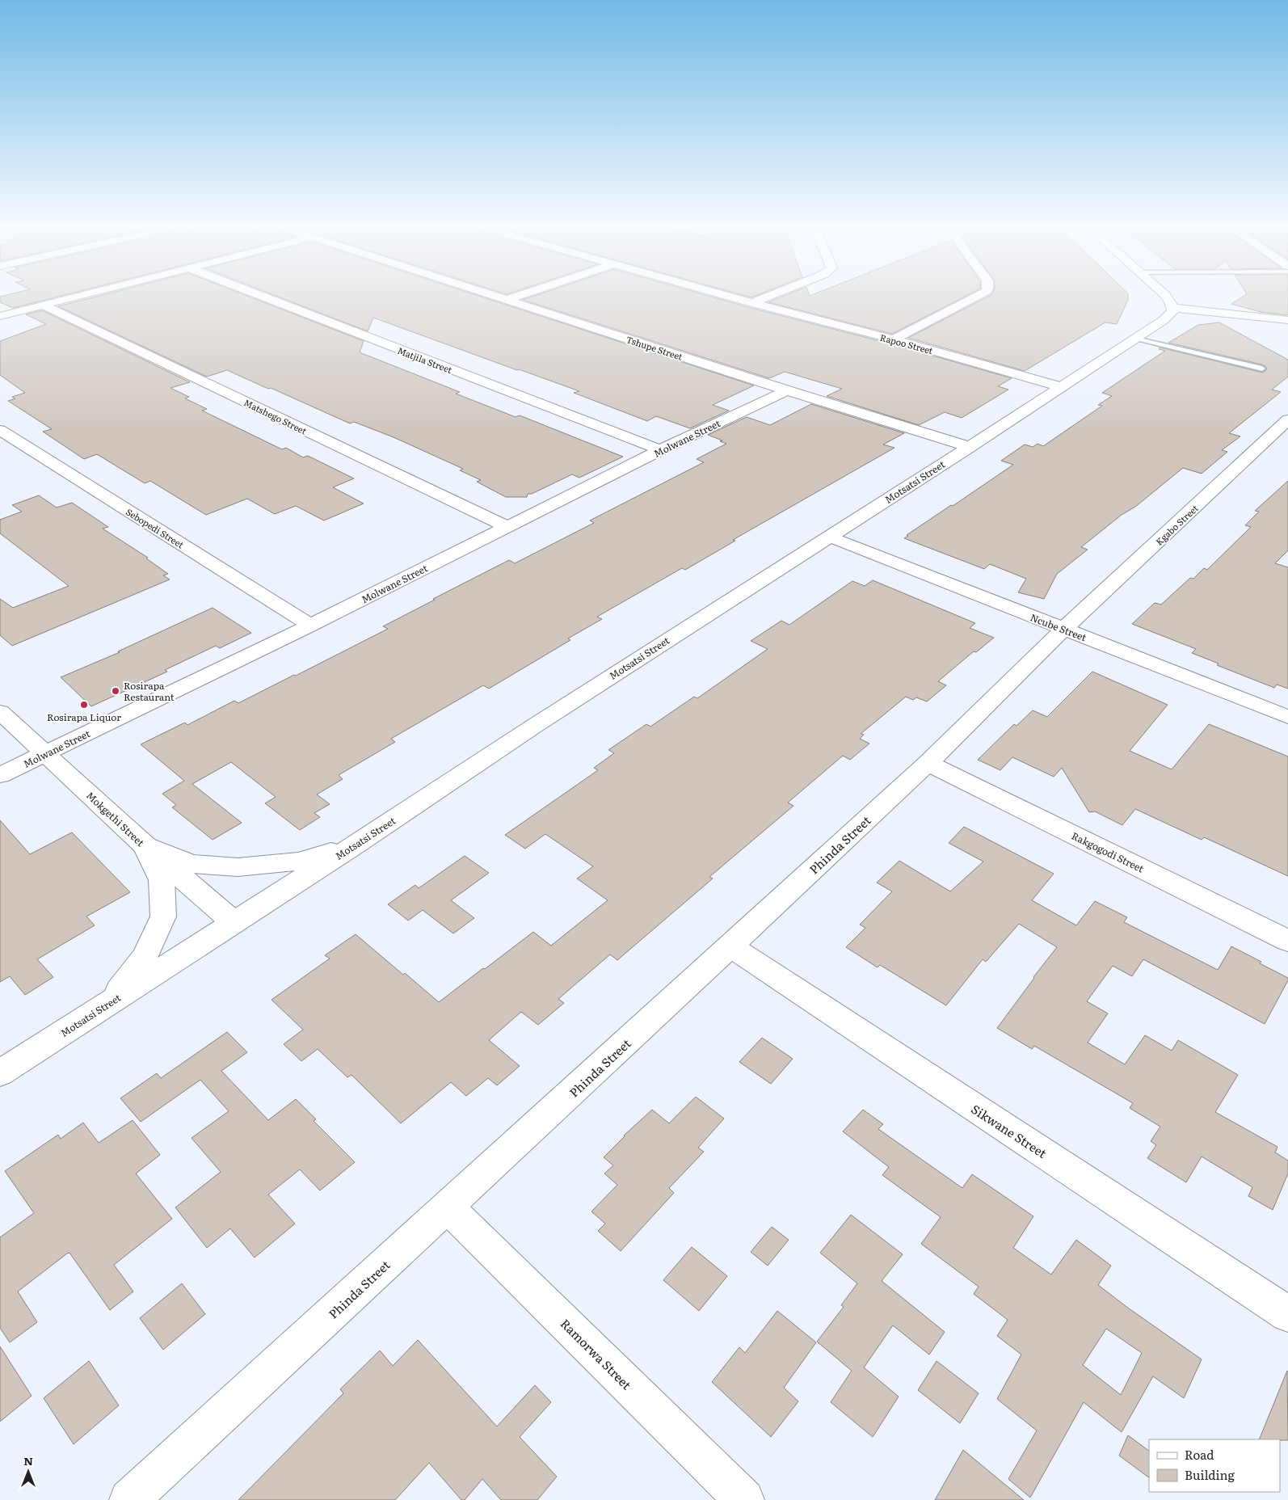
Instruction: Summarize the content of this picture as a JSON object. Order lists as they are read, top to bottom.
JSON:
{
  "streets": {
    "street": [
      "Rapoo Street",
      "Tshupe Street",
      "Matjila Street",
      "Matshego Street",
      "Molwane Street",
      "Motsatsi Street",
      "Kgabo Street",
      "Sebopedi Street",
      "Ncube Street",
      "Mokgethi Street",
      "Phinda Street",
      "Rakgogodi Street",
      "Sikwane Street",
      "Ramorwa Street"
    ]
  },
  "crossings": [
    ["Rapoo Street", "Motsatsi Street"],
    ["Tshupe Street", "Molwane Street"],
    ["Tshupe Street", "Motsatsi Street"],
    ["Matjila Street", "Molwane Street"],
    ["Matshego Street", "Molwane Street"],
    ["Molwane Street", "Sebopedi Street"],
    ["Molwane Street", "Mokgethi Street"],
    ["Motsatsi Street", "Ncube Street"],
    ["Motsatsi Street", "Mokgethi Street"],
    ["Kgabo Street", "Ncube Street"],
    ["Kgabo Street", "Phinda Street"],
    ["Ncube Street", "Phinda Street"],
    ["Phinda Street", "Rakgogodi Street"],
    ["Phinda Street", "Sikwane Street"],
    ["Phinda Street", "Ramorwa Street"]
  ],
  "places": ["Rosirapa Restaurant", "Rosirapa Liquor"],
  "legend": ["Road", "Building"],
  "north": "top"
}
